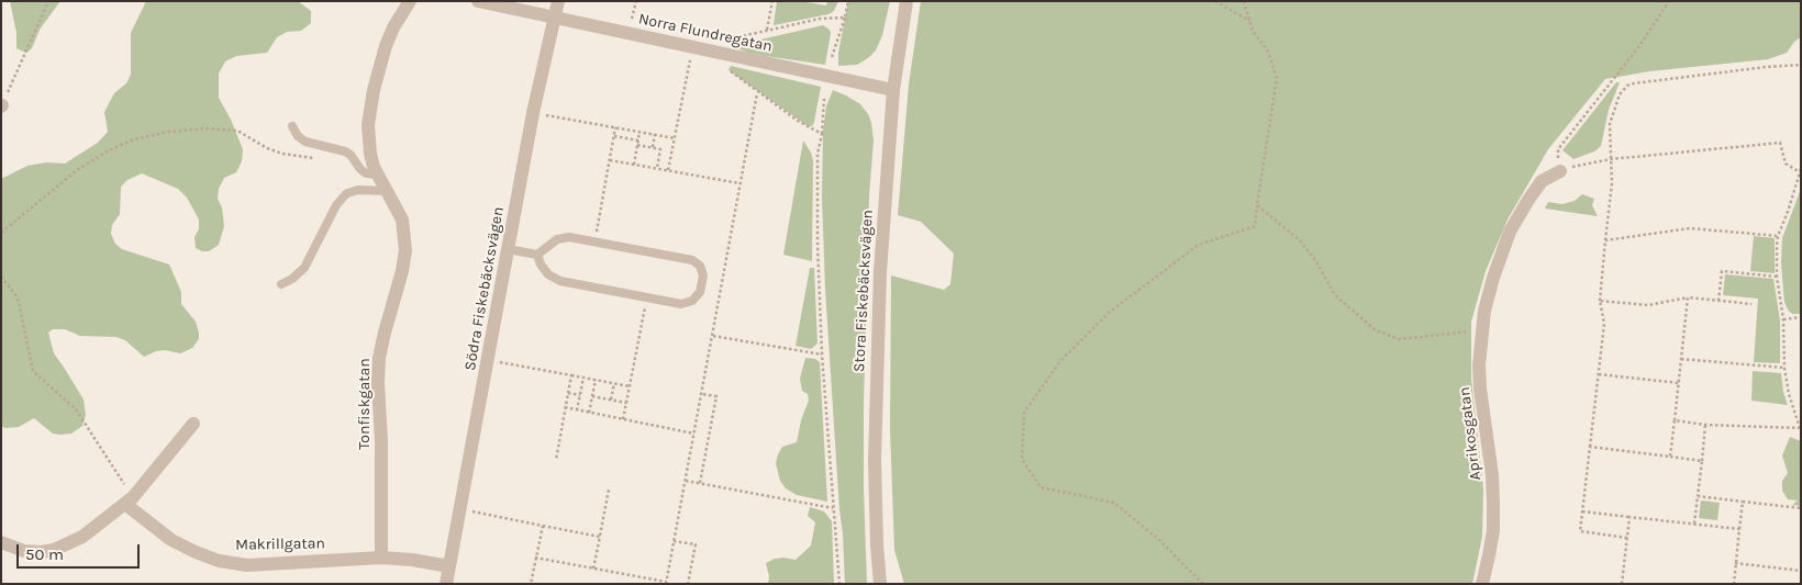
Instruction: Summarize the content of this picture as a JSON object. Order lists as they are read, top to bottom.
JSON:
{
  "streets": {
    "street": [
      "Norra Flundregatan",
      "Södra Fiskebäcksvägen",
      "Stora Fiskebäcksvägen",
      "Tonfiskgatan",
      "Aprikosgatan",
      "Makrillgatan"
    ]
  },
  "crossings": [
    ["Norra Flundregatan", "Södra Fiskebäcksvägen"],
    ["Norra Flundregatan", "Stora Fiskebäcksvägen"],
    ["Södra Fiskebäcksvägen", "Makrillgatan"],
    ["Tonfiskgatan", "Makrillgatan"]
  ],
  "scale_bar": "50 m"
}
